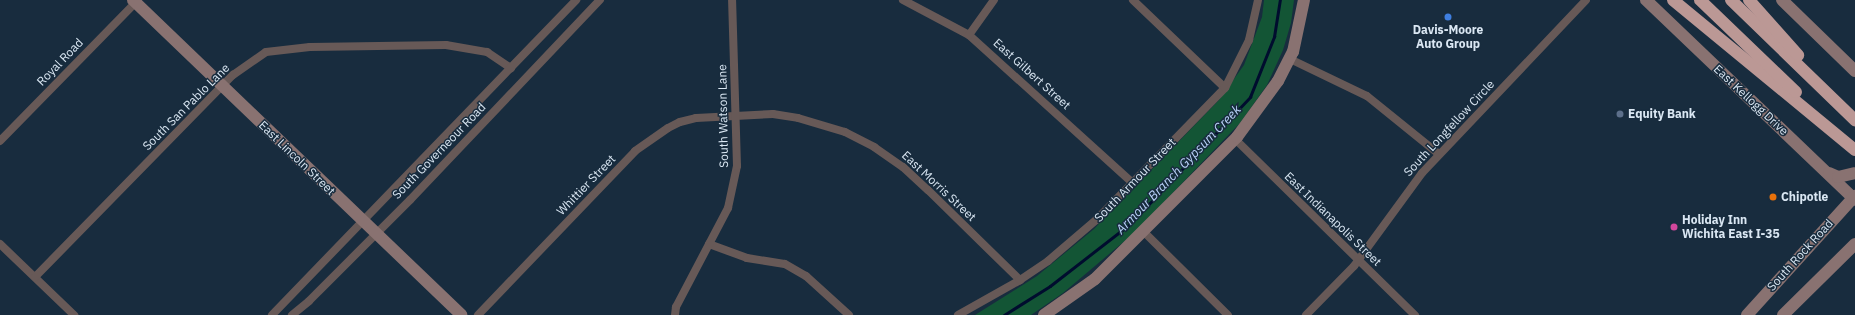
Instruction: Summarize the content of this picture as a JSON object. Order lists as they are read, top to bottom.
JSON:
{
  "streets": {
    "street": [
      "Royal Road",
      "East Gilbert Street",
      "East Kellogg Drive",
      "South San Pablo Lane",
      "South Watson Lane",
      "South Longfellow Circle",
      "South Governeour Road",
      "East Lincoln Street",
      "South Armour Street",
      "Whittier Street",
      "East Morris Street",
      "East Indianapolis Street",
      "South Rock Road"
    ]
  },
  "crossings": [
    ["Royal Road", "East Lincoln Street"],
    ["East Gilbert Street", "South Armour Street"],
    ["East Kellogg Drive", "South Rock Road"],
    ["South San Pablo Lane", "South Governeour Road"],
    ["South San Pablo Lane", "East Lincoln Street"],
    ["South Watson Lane", "Whittier Street"],
    ["South Watson Lane", "East Morris Street"],
    ["South Longfellow Circle", "East Indianapolis Street"],
    ["South Governeour Road", "East Lincoln Street"],
    ["South Armour Street", "East Morris Street"],
    ["Whittier Street", "East Morris Street"]
  ],
  "water": ["Armour Branch Gypsum Creek"],
  "places": [
    "Davis-Moore Auto Group",
    "Equity Bank",
    "Chipotle",
    "Holiday Inn Wichita East I-35"
  ]
}
